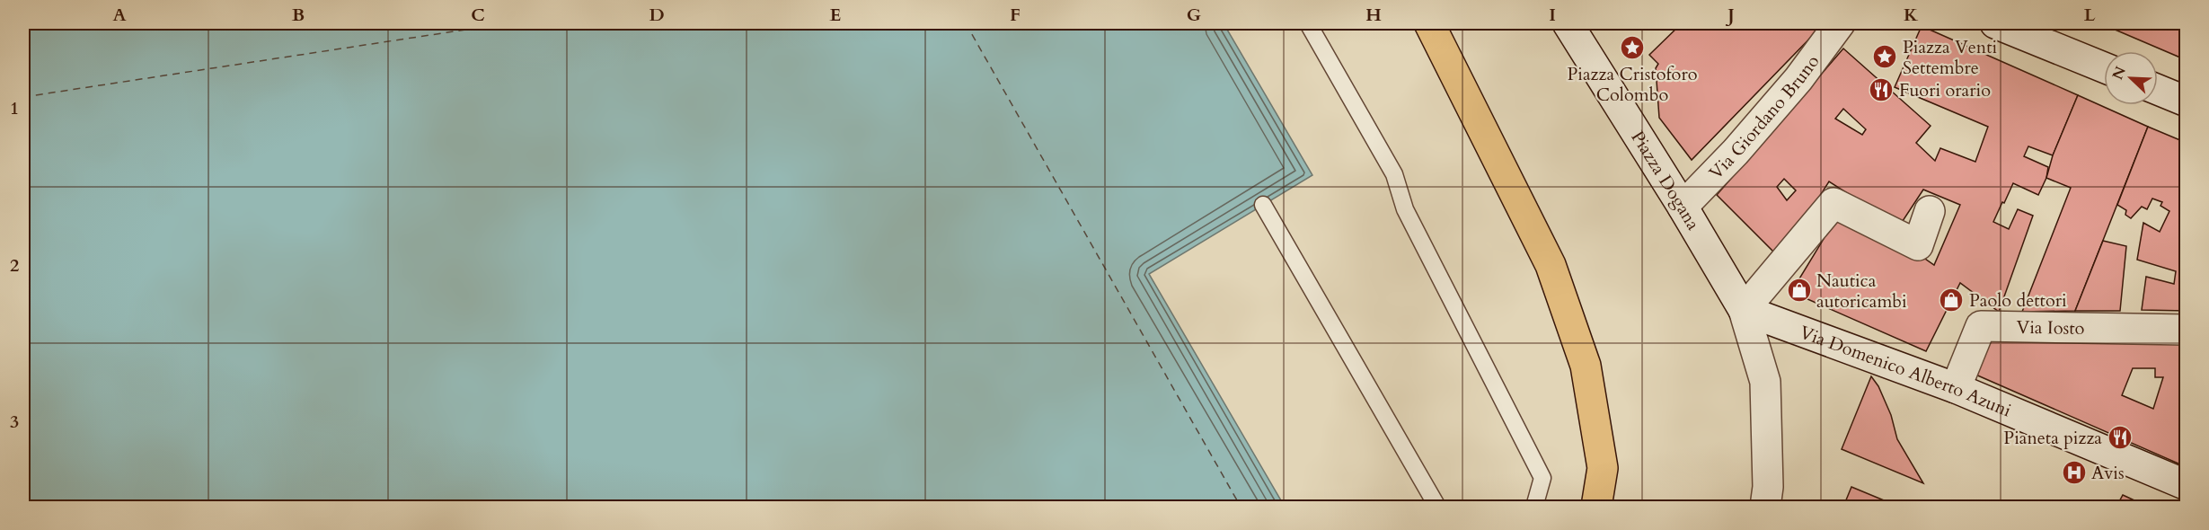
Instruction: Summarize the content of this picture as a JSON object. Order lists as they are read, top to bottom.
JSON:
{
  "streets": {
    "street": [
      "Via Giordano Bruno",
      "Piazza Dogana",
      "Via Iosto",
      "Via Domenico Alberto Azuni"
    ]
  },
  "crossings": [
    ["Via Giordano Bruno", "Piazza Dogana"],
    ["Piazza Dogana", "Via Domenico Alberto Azuni"],
    ["Via Iosto", "Via Domenico Alberto Azuni"]
  ],
  "places": {
    "place": ["Piazza Cristoforo Colombo", "Piazza Venti Settembre"],
    "restaurant": ["Fuori orario", "Pianeta pizza"],
    "shop": ["Nautica autoricambi", "Paolo dettori"],
    "hospital": ["Avis"]
  },
  "north": "top left",
  "grid": {
    "columns": [
      "A",
      "B",
      "C",
      "D",
      "E",
      "F",
      "G",
      "H",
      "I",
      "J",
      "K",
      "L"
    ],
    "rows": ["1", "2", "3"]
  }
}
